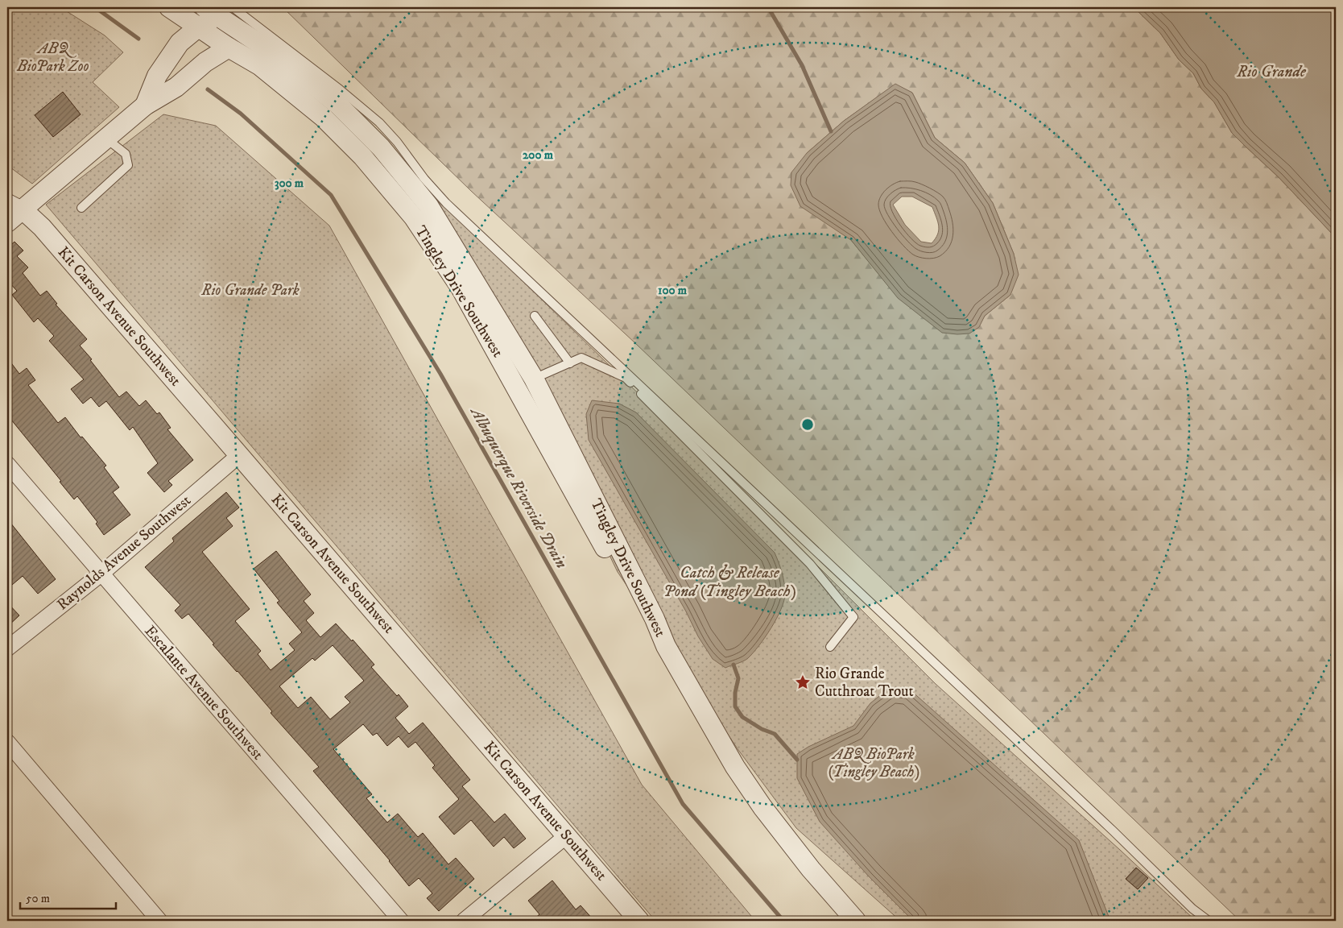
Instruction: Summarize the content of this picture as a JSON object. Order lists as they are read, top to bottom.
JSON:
{
  "streets": {
    "street": [
      "Tingley Drive Southwest",
      "Kit Carson Avenue Southwest",
      "Raynolds Avenue Southwest",
      "Escalante Avenue Southwest"
    ]
  },
  "crossings": [
    ["Kit Carson Avenue Southwest", "Raynolds Avenue Southwest"],
    ["Raynolds Avenue Southwest", "Escalante Avenue Southwest"]
  ],
  "water": ["Rio Grande", "Albuquerque Riverside Drain", "Catch & Release Pond (Tingley Beach)"],
  "parks": ["ABQ BioPark Zoo", "Rio Grande Park", "ABQ BioPark (Tingley Beach)"],
  "places": {
    "place": ["Rio Grande Cutthroat Trout"]
  },
  "scale_bar": "50 m",
  "rings": ["200 m", "300 m", "100 m"]
}
